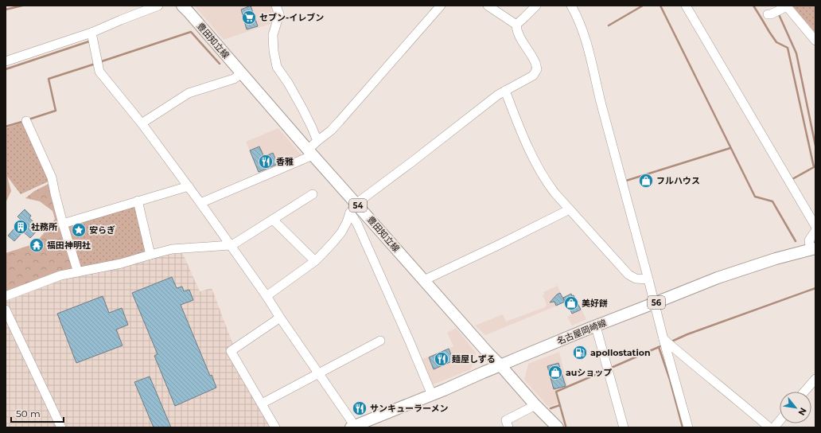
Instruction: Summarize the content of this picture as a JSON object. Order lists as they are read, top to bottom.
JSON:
{
  "streets": {
    "main road": [
      "豊田知立線",
      "54",
      "56",
      "名古屋岡崎線"
    ]
  },
  "crossings": [
    ["豊田知立線", "名古屋岡崎線"]
  ],
  "places": {
    "supermarket": ["セブン-イレブン"],
    "restaurant": ["香雅", "麺屋しずる", "サンキューラーメン"],
    "shop": ["フルハウス", "美好餅", "auショップ"],
    "building": ["社務所"],
    "place": ["安らぎ"],
    "temple": ["福田神明社"],
    "fuel station": ["apollostation"]
  },
  "scale_bar": "50 m",
  "north": "bottom right"
}
